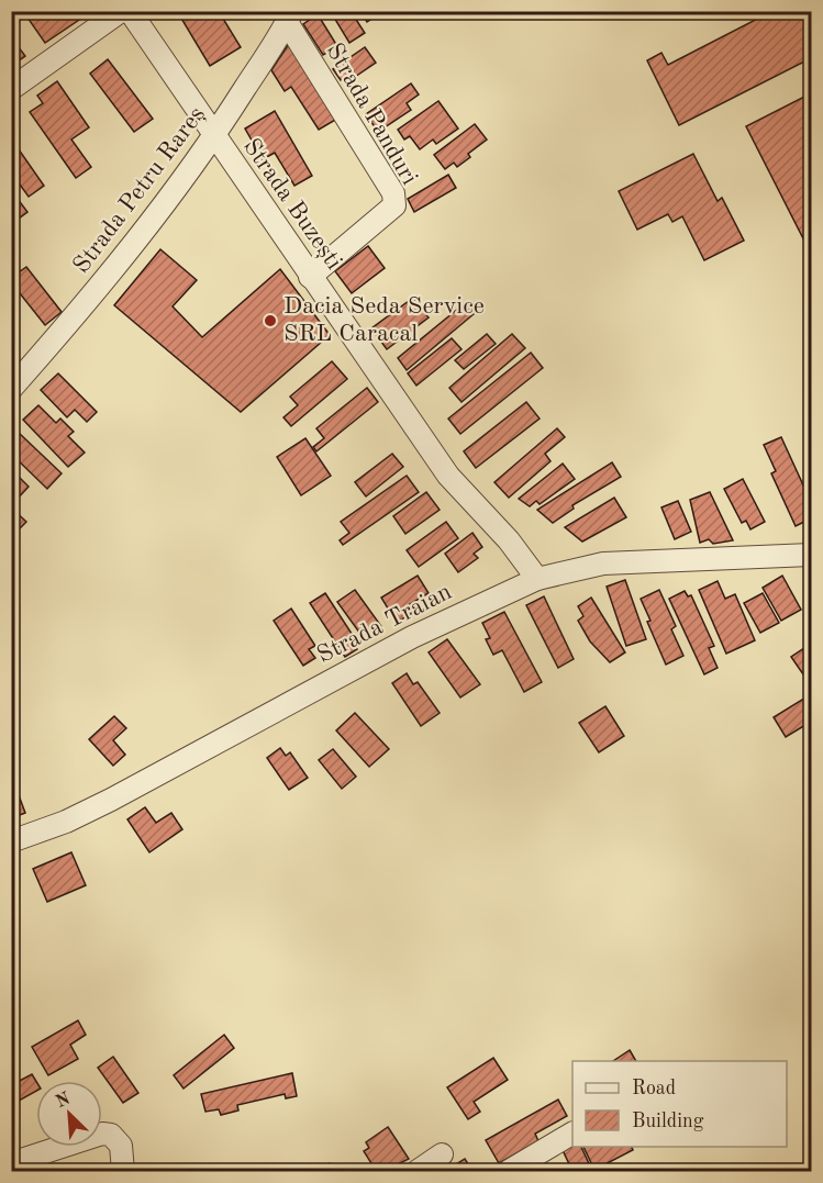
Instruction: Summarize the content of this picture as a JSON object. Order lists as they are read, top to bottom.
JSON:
{
  "streets": {
    "street": [
      "Strada Panduri",
      "Strada Petru Rareș",
      "Strada Buzești",
      "Strada Traian"
    ]
  },
  "crossings": [
    ["Strada Panduri", "Strada Petru Rareș"],
    ["Strada Panduri", "Strada Buzești"],
    ["Strada Petru Rareș", "Strada Buzești"],
    ["Strada Buzești", "Strada Traian"]
  ],
  "places": ["Dacia Seda Service SRL Caracal"],
  "legend": ["Road", "Building"],
  "north": "top left"
}
